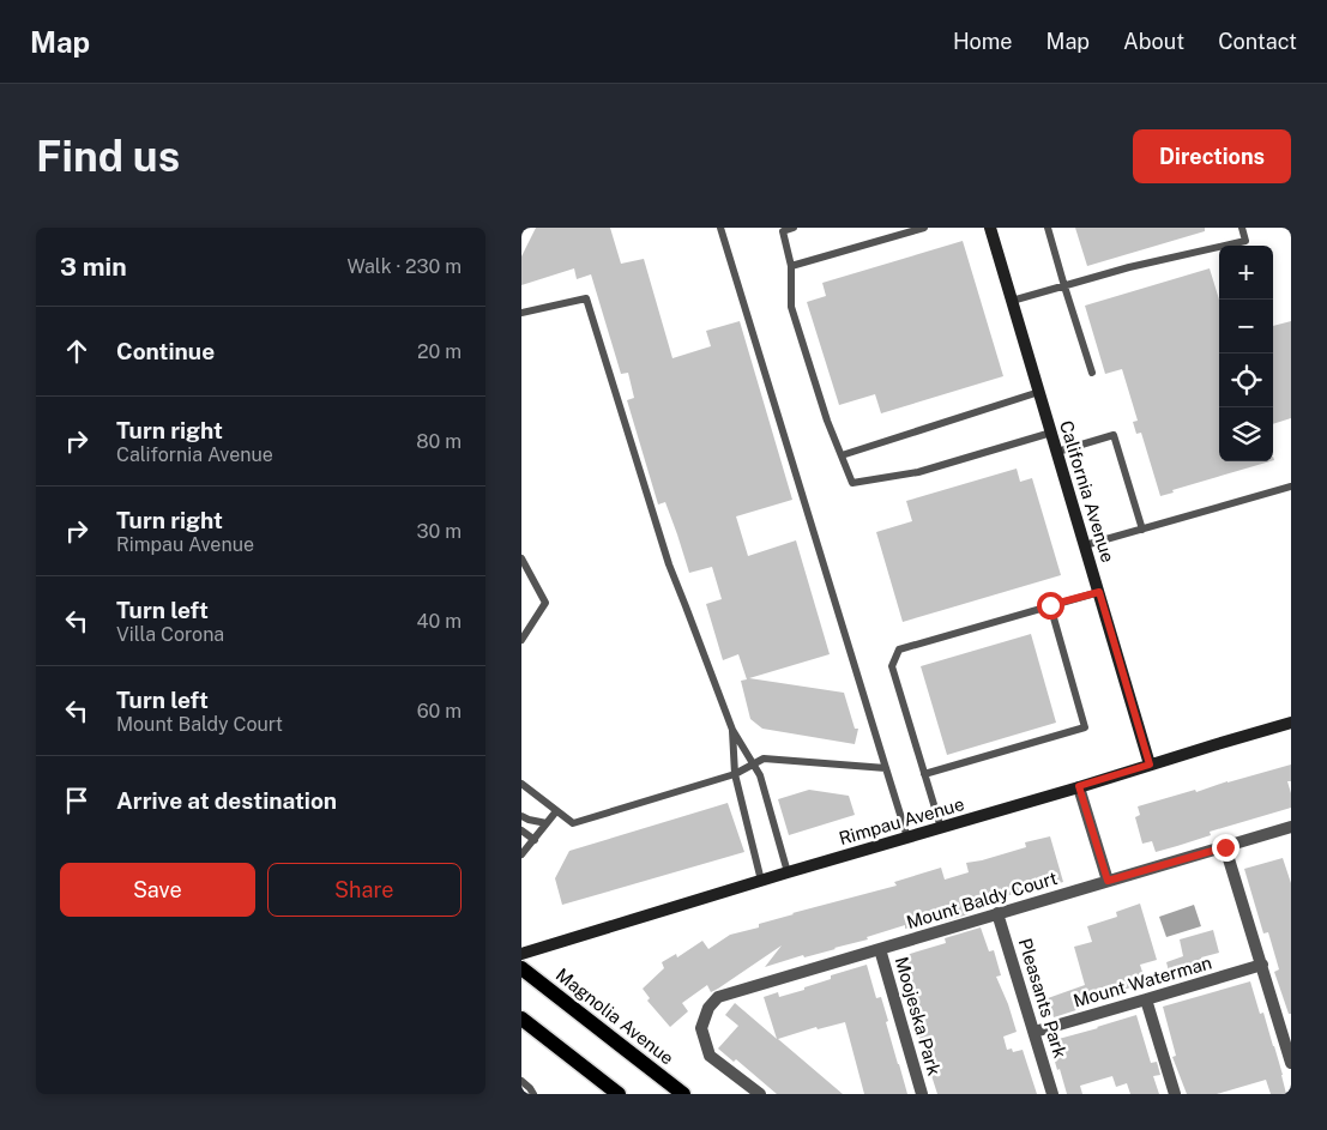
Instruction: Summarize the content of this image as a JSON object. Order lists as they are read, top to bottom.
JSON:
{
  "streets": {
    "main road": ["California Avenue", "Rimpau Avenue", "Magnolia Avenue"],
    "street": [
      "Mount Baldy Court",
      "Mount Waterman",
      "Pleasants Park",
      "Moojeska Park"
    ]
  },
  "crossings": [
    ["California Avenue", "Rimpau Avenue"],
    ["Mount Baldy Court", "Pleasants Park"],
    ["Mount Baldy Court", "Moojeska Park"],
    ["Mount Waterman", "Pleasants Park"]
  ],
  "page": {
    "header": "Map",
    "nav": [
      "Home",
      "Map",
      "About",
      "Contact"
    ],
    "buttons": [
      "Directions",
      ["Save", "Share"]
    ],
    "title": "Find us",
    "heading": ["3 min", "Walk · 230 m"],
    "map_buttons": ["+", "−"],
    "list": [
      ["Continue", "20 m"],
      ["Turn right", "California Avenue", "80 m"],
      ["Turn right", "Rimpau Avenue", "30 m"],
      ["Turn left", "Villa Corona", "40 m"],
      ["Turn left", "Mount Baldy Court", "60 m"],
      "Arrive at destination"
    ]
  }
}
